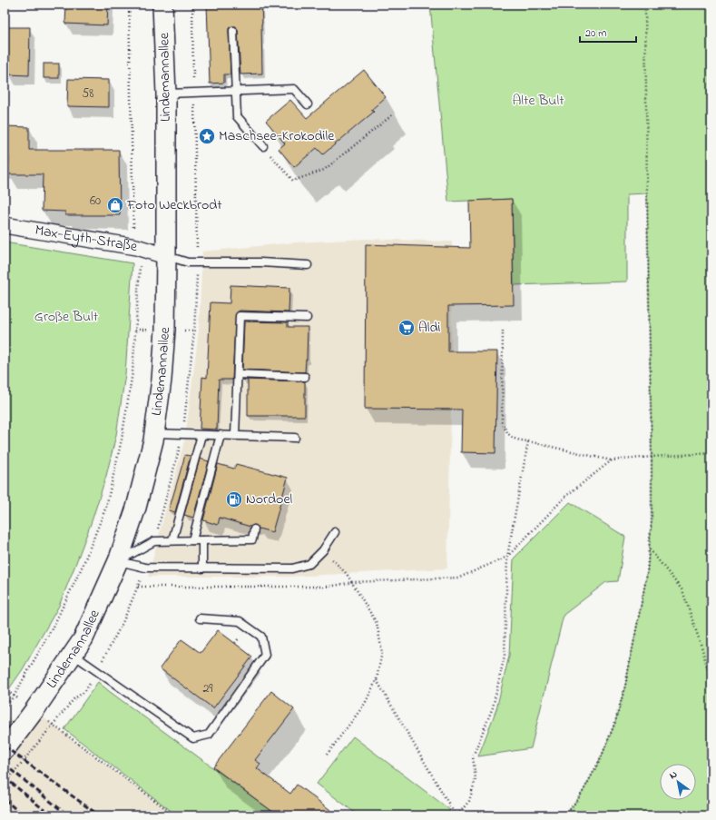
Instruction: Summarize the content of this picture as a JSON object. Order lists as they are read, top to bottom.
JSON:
{
  "streets": {
    "street": ["Lindemannallee", "Max-Eyth-Straße"]
  },
  "crossings": [
    ["Lindemannallee", "Max-Eyth-Straße"]
  ],
  "parks": ["Alte Bult", "Große Bult"],
  "places": {
    "place": ["Maschsee-Krokodile"],
    "shop": ["Foto Weckbrodt"],
    "supermarket": ["Aldi"],
    "fuel station": ["Nordoel"]
  },
  "house_numbers": ["58", "60", "29"],
  "scale_bar": "20 m",
  "north": "top left"
}
